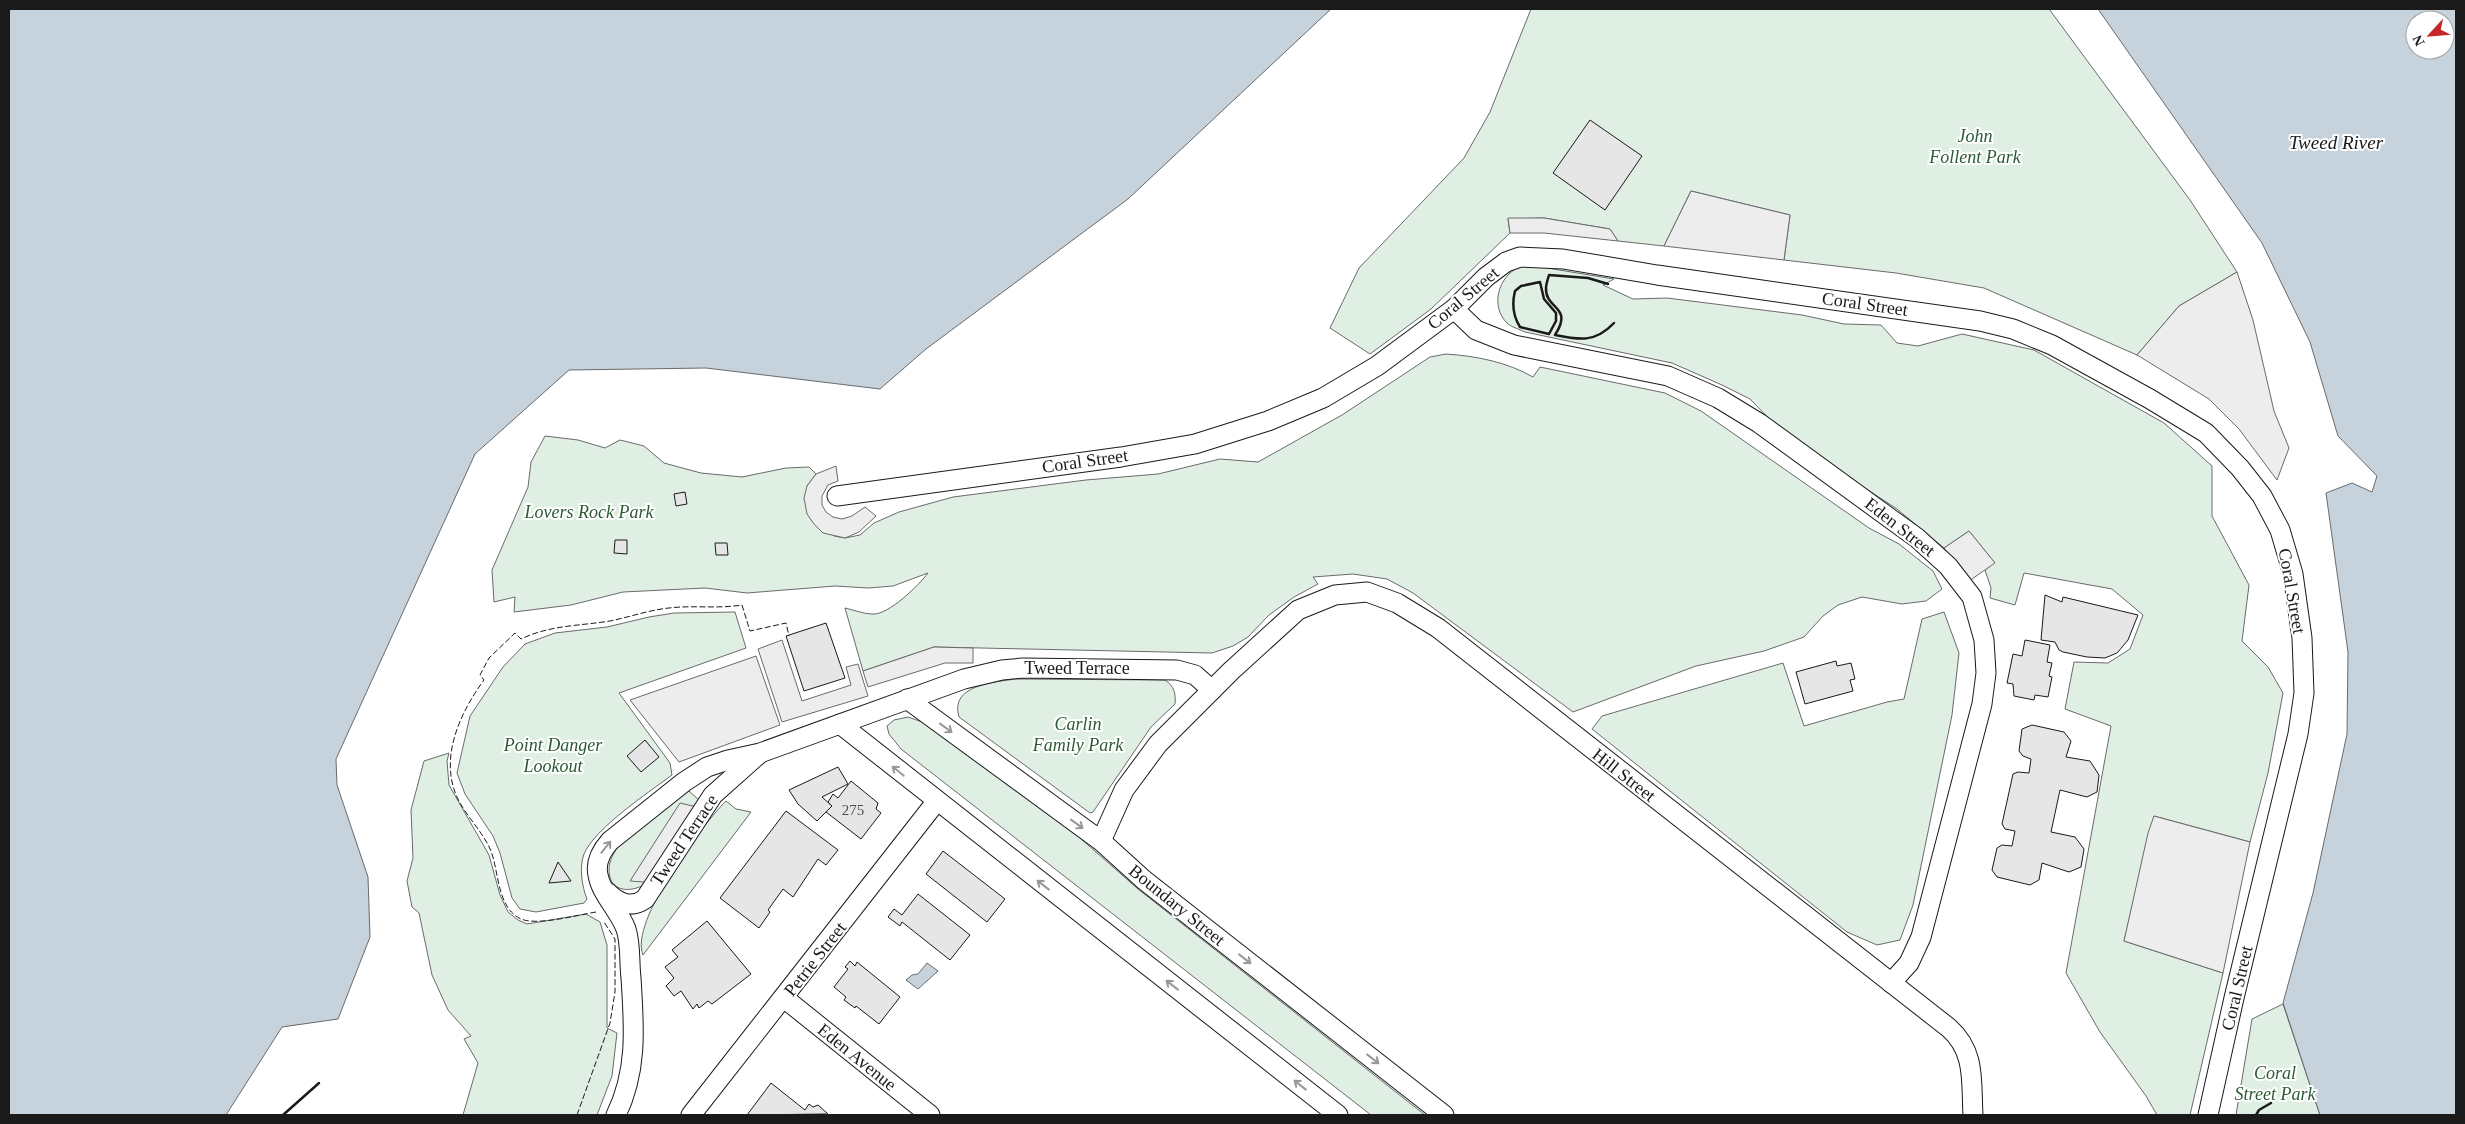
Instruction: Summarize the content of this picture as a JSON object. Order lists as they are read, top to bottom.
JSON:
{
  "streets": {
    "street": [
      "Coral Street",
      "Eden Street",
      "Tweed Terrace",
      "Hill Street",
      "Boundary Street",
      "Petrie Street",
      "Eden Avenue"
    ]
  },
  "crossings": [
    ["Coral Street", "Eden Street"],
    ["Eden Street", "Hill Street"],
    ["Tweed Terrace", "Hill Street"],
    ["Tweed Terrace", "Boundary Street"],
    ["Petrie Street", "Eden Avenue"]
  ],
  "water": ["Tweed River"],
  "parks": [
    "John Follent Park",
    "Lovers Rock Park",
    "Carlin Family Park",
    "Point Danger Lookout",
    "Coral Street Park"
  ],
  "house_numbers": ["275"],
  "north": "bottom left"
}
